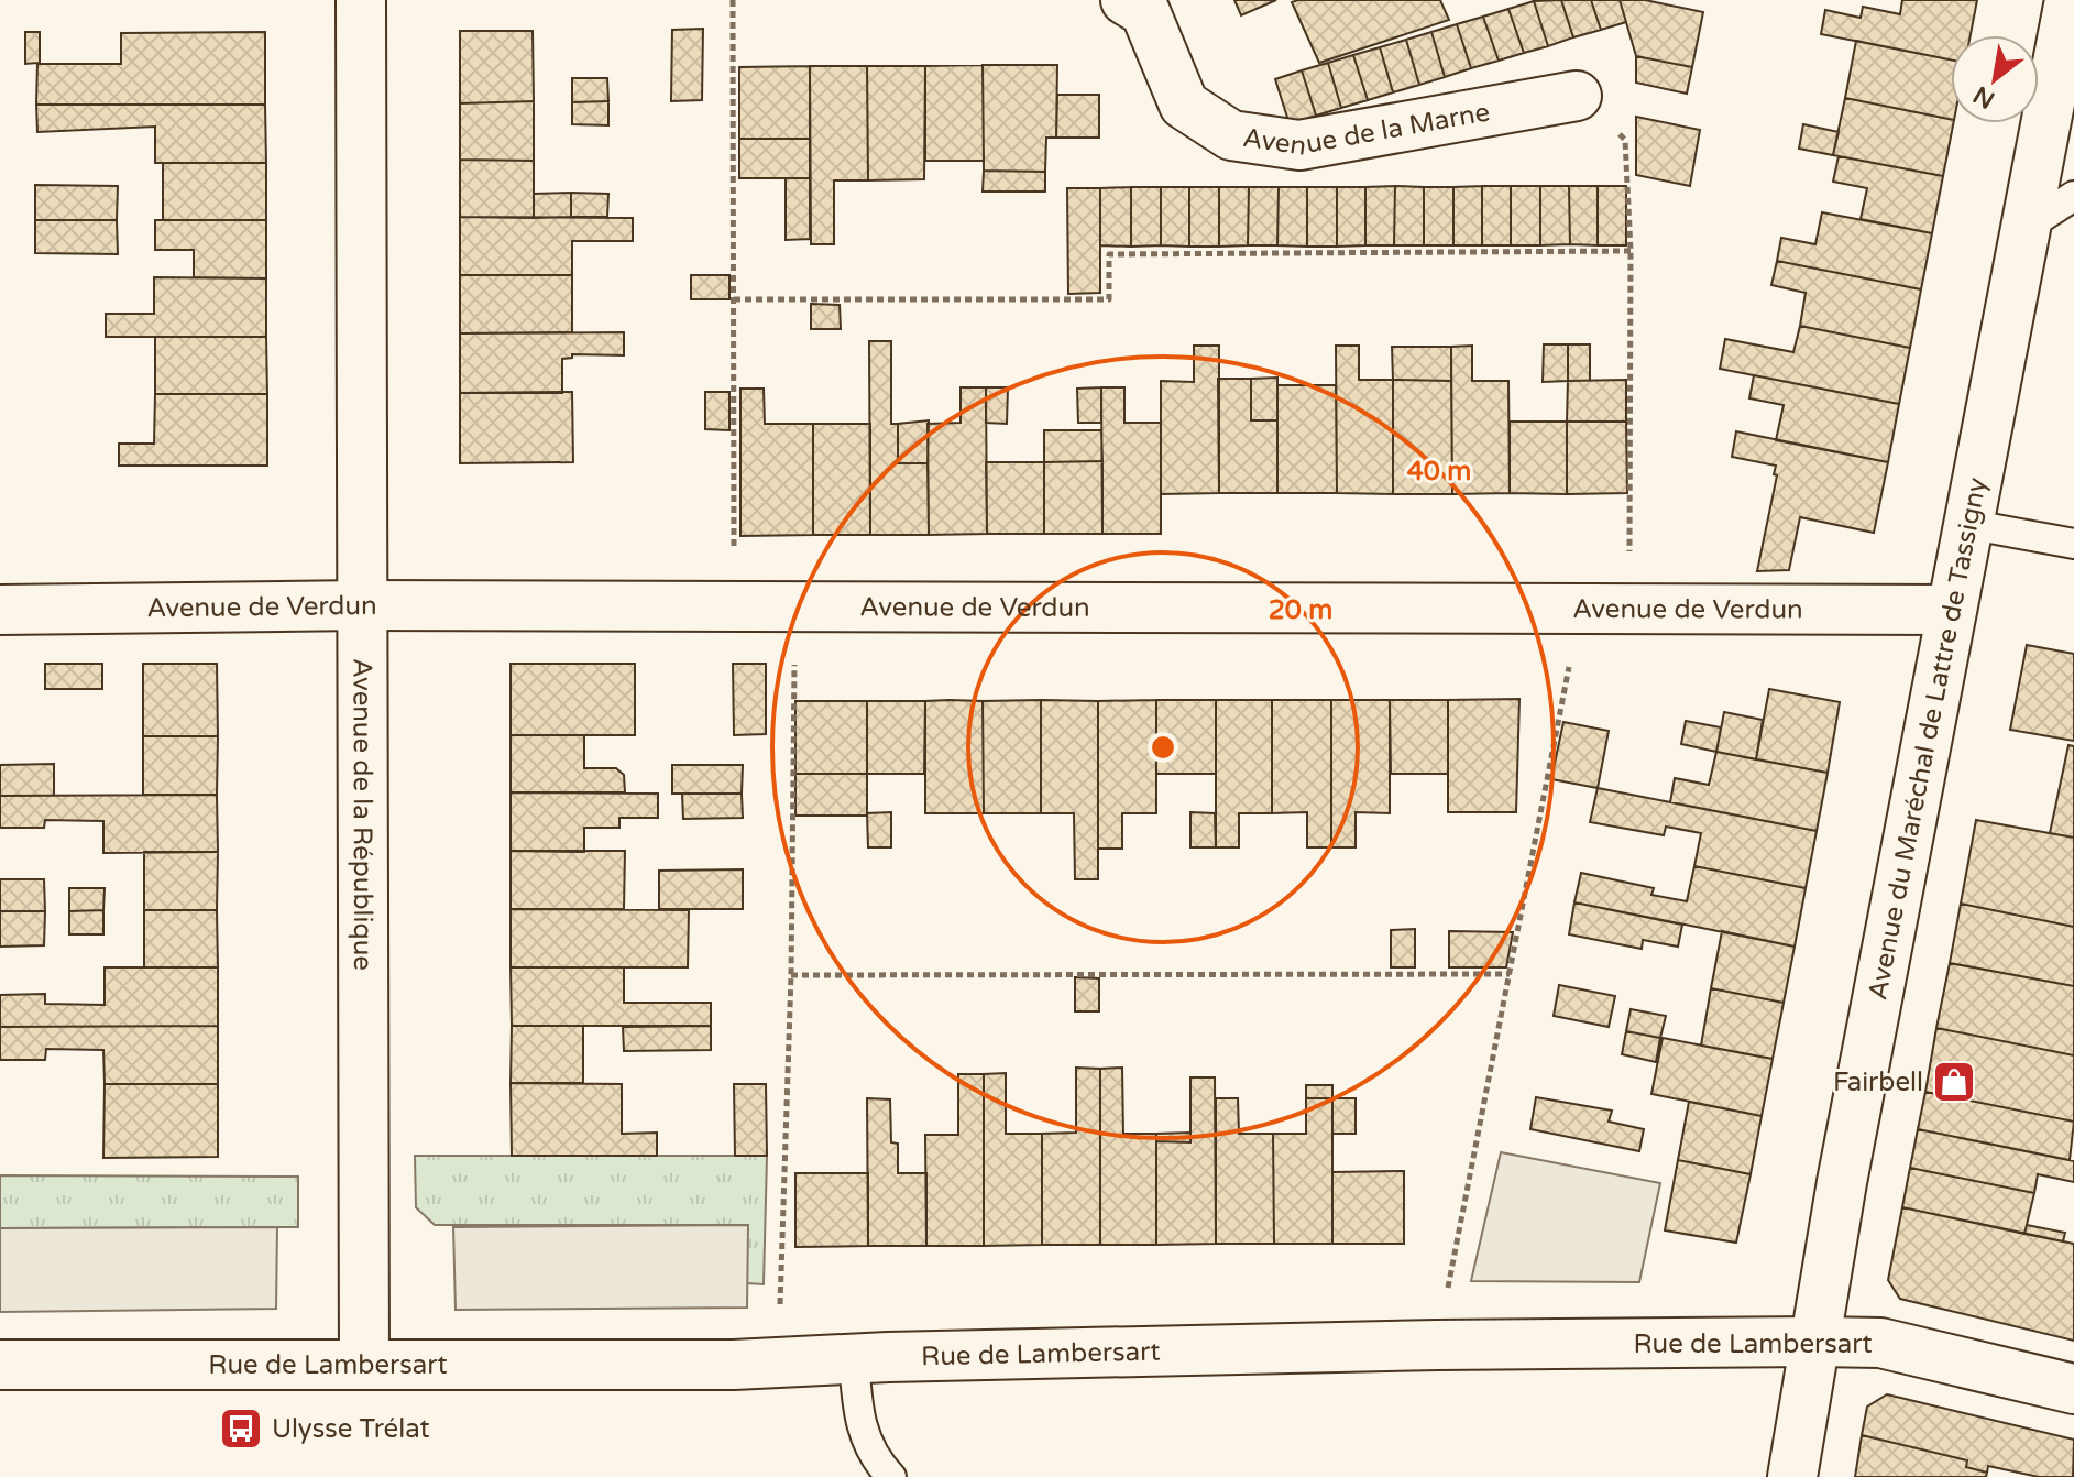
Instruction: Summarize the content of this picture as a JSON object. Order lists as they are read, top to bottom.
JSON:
{
  "streets": {
    "street": [
      "Avenue de la Marne",
      "Avenue de Verdun",
      "Avenue du Maréchal de Lattre de Tassigny",
      "Avenue de la République",
      "Rue de Lambersart"
    ]
  },
  "crossings": [
    ["Avenue de Verdun", "Avenue du Maréchal de Lattre de Tassigny"],
    ["Avenue de Verdun", "Avenue de la République"],
    ["Avenue du Maréchal de Lattre de Tassigny", "Rue de Lambersart"],
    ["Avenue de la République", "Rue de Lambersart"]
  ],
  "places": {
    "shop": ["Fairbell"],
    "bus stop": ["Ulysse Trélat"]
  },
  "north": "bottom left",
  "rings": ["40 m", "20 m"]
}
